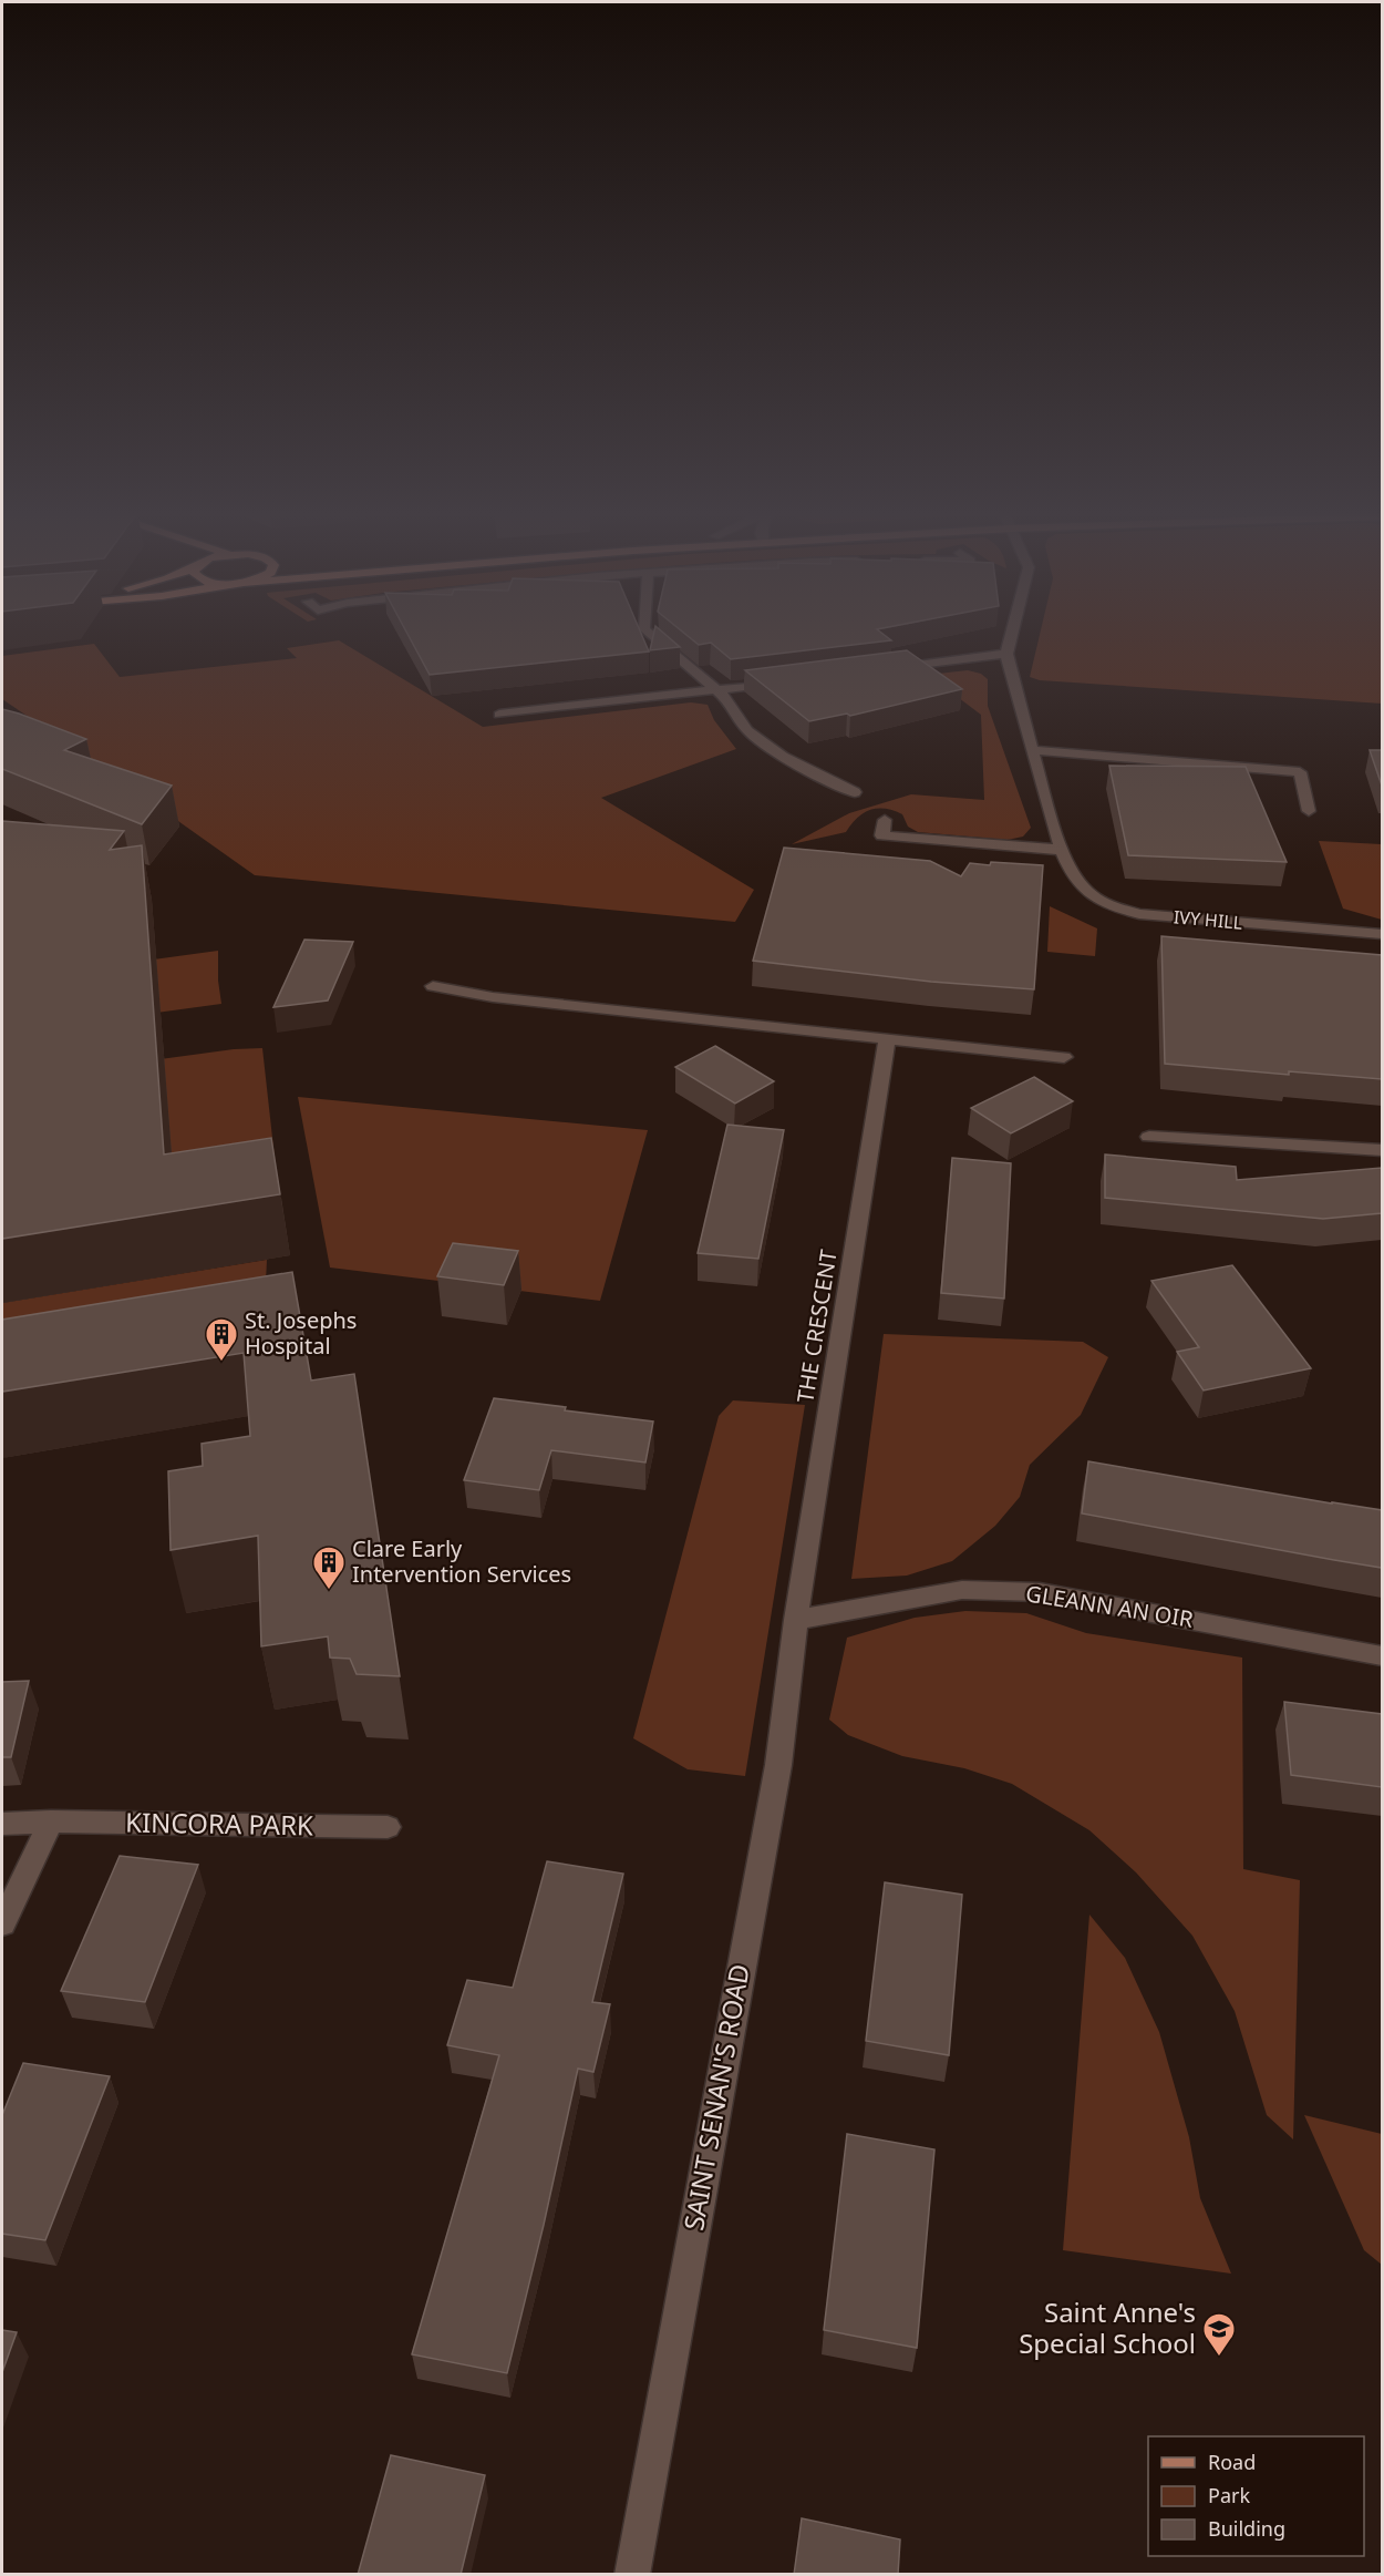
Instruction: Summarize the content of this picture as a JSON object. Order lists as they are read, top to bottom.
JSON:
{
  "streets": {
    "street": [
      "IVY HILL",
      "THE CRESCENT",
      "GLEANN AN OIR",
      "KINCORA PARK",
      "SAINT SENAN'S ROAD"
    ]
  },
  "crossings": [
    ["THE CRESCENT", "GLEANN AN OIR"],
    ["THE CRESCENT", "SAINT SENAN'S ROAD"],
    ["GLEANN AN OIR", "SAINT SENAN'S ROAD"]
  ],
  "places": {
    "building": ["St. Josephs Hospital", "Clare Early Intervention Services"],
    "school or university": ["Saint Anne's Special School"]
  },
  "legend": ["Road", "Park", "Building"]
}
